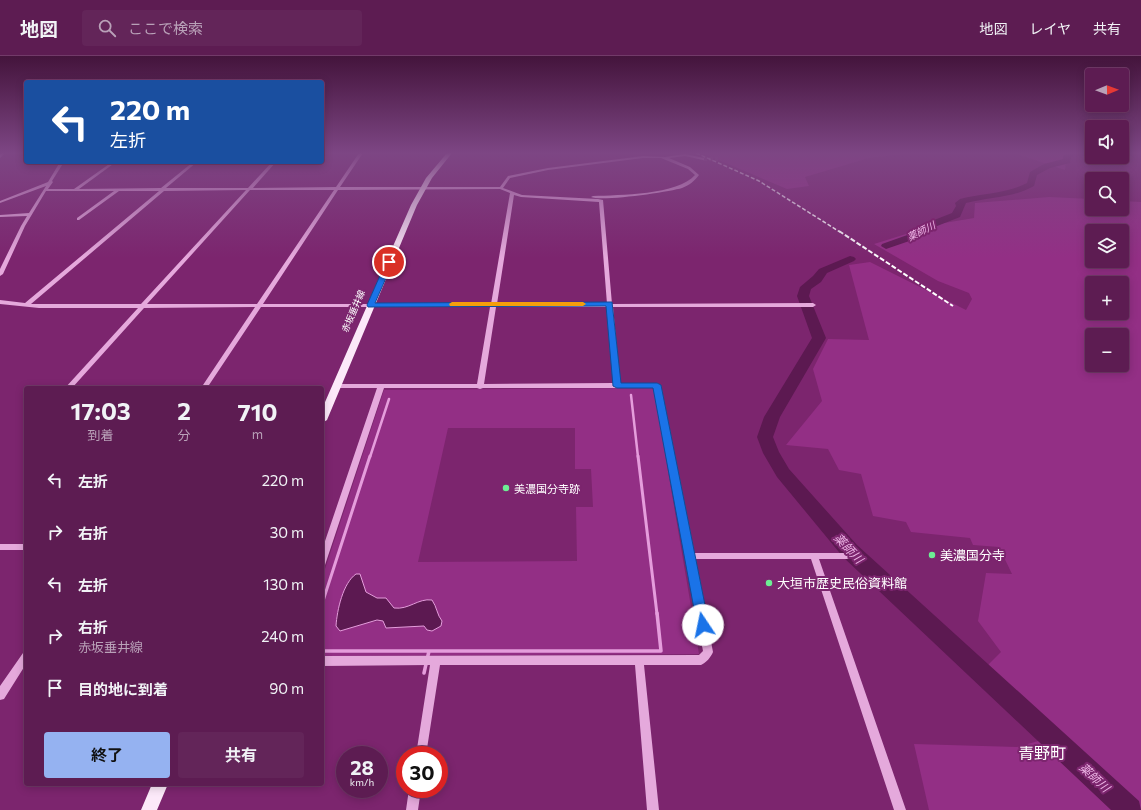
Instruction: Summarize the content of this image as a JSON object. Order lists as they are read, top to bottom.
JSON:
{
  "streets": {
    "main road": ["赤坂垂井線"]
  },
  "districts": ["青野町"],
  "water": ["薬師川"],
  "places": ["美濃国分寺跡", "美濃国分寺", "大垣市歴史民俗資料館"],
  "north": "right",
  "page": {
    "header": "地図",
    "search": "ここで検索",
    "nav": ["地図", "レイヤ", "共有"],
    "map_buttons": ["+", "−"],
    "turn": ["220 m", "左折"],
    "eta": [
      "17:03",
      "到着",
      "2",
      "分",
      "710",
      "m"
    ],
    "list": [
      {
        "name": "左折",
        "value": "220 m"
      },
      {
        "name": "右折",
        "value": "30 m"
      },
      {
        "name": "左折",
        "value": "130 m"
      },
      {
        "name": "右折",
        "note": "赤坂垂井線",
        "value": "240 m"
      },
      {
        "name": "目的地に到着",
        "value": "90 m"
      }
    ],
    "buttons": ["終了", "共有"],
    "speed": "28 km/h",
    "limit": "30"
  }
}
